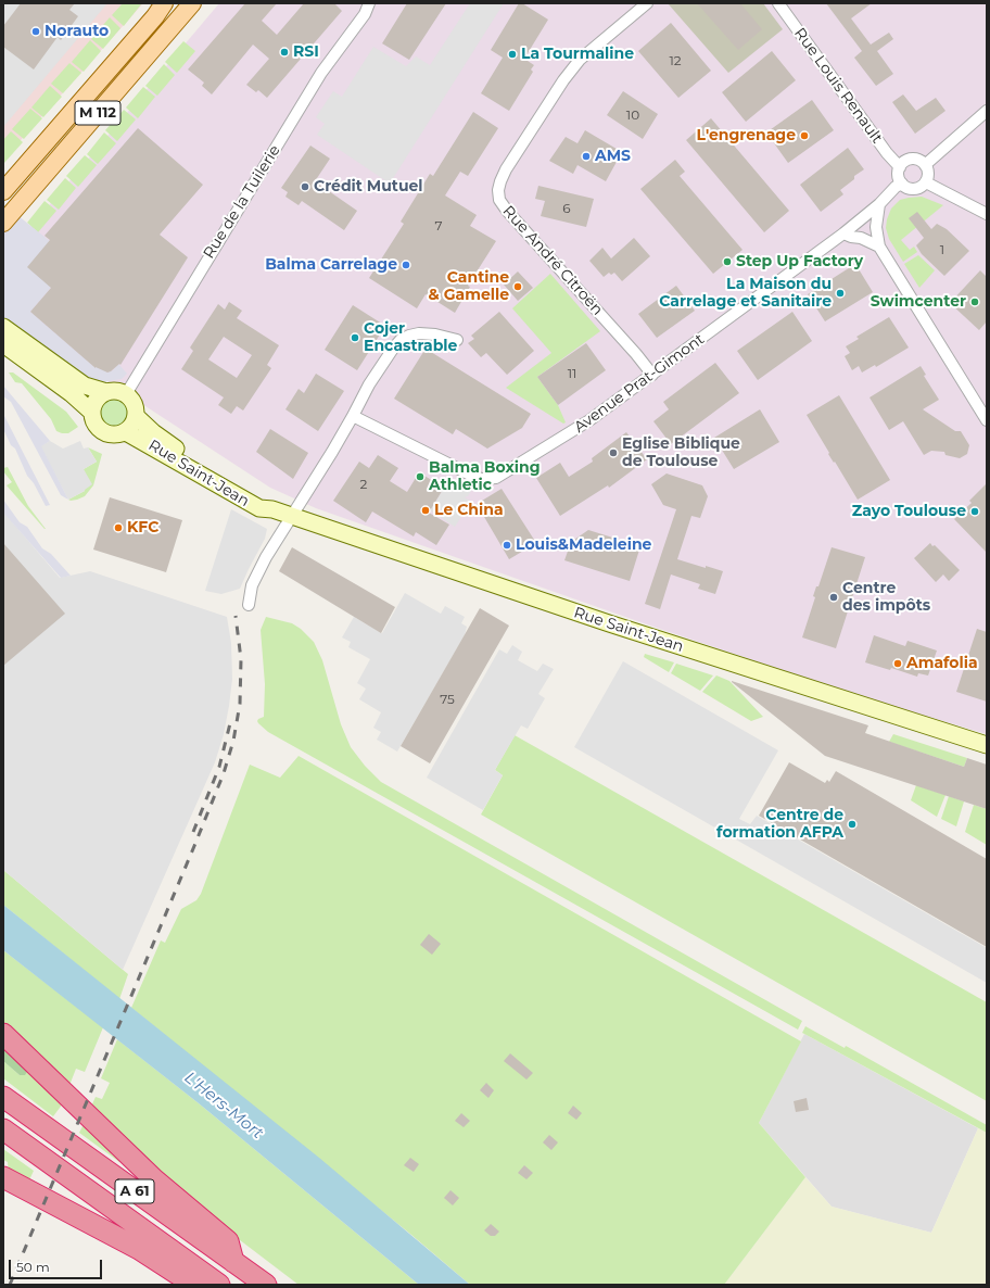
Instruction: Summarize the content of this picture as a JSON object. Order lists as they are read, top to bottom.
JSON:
{
  "streets": {
    "highway": ["A 61"],
    "main road": ["M 112"],
    "street": [
      "Rue Louis Renault",
      "Rue de la Tuilerie",
      "Rue André Citroën",
      "Avenue Prat-Gimont",
      "Rue Saint-Jean"
    ]
  },
  "crossings": [
    ["Rue Louis Renault", "Avenue Prat-Gimont"],
    ["Rue de la Tuilerie", "Rue Saint-Jean"],
    ["Rue André Citroën", "Avenue Prat-Gimont"]
  ],
  "water": ["L'Hers-Mort"],
  "places": [
    "Norauto",
    "RSI",
    "La Tourmaline",
    "L'engrenage",
    "AMS",
    "Crédit Mutuel",
    "Step Up Factory",
    "Balma Carrelage",
    "Cantine & Gamelle",
    "La Maison du Carrelage et Sanitaire",
    "Swimcenter",
    "Cojer Encastrable",
    "Eglise Biblique de Toulouse",
    "Balma Boxing Athletic",
    "Le China",
    "Zayo Toulouse",
    "KFC",
    "Louis&Madeleine",
    "Centre des impôts",
    "Amafolia",
    "Centre de formation AFPA"
  ],
  "house_numbers": [
    "12",
    "10",
    "6",
    "7",
    "1",
    "11",
    "2",
    "75"
  ],
  "scale_bar": "50 m"
}
